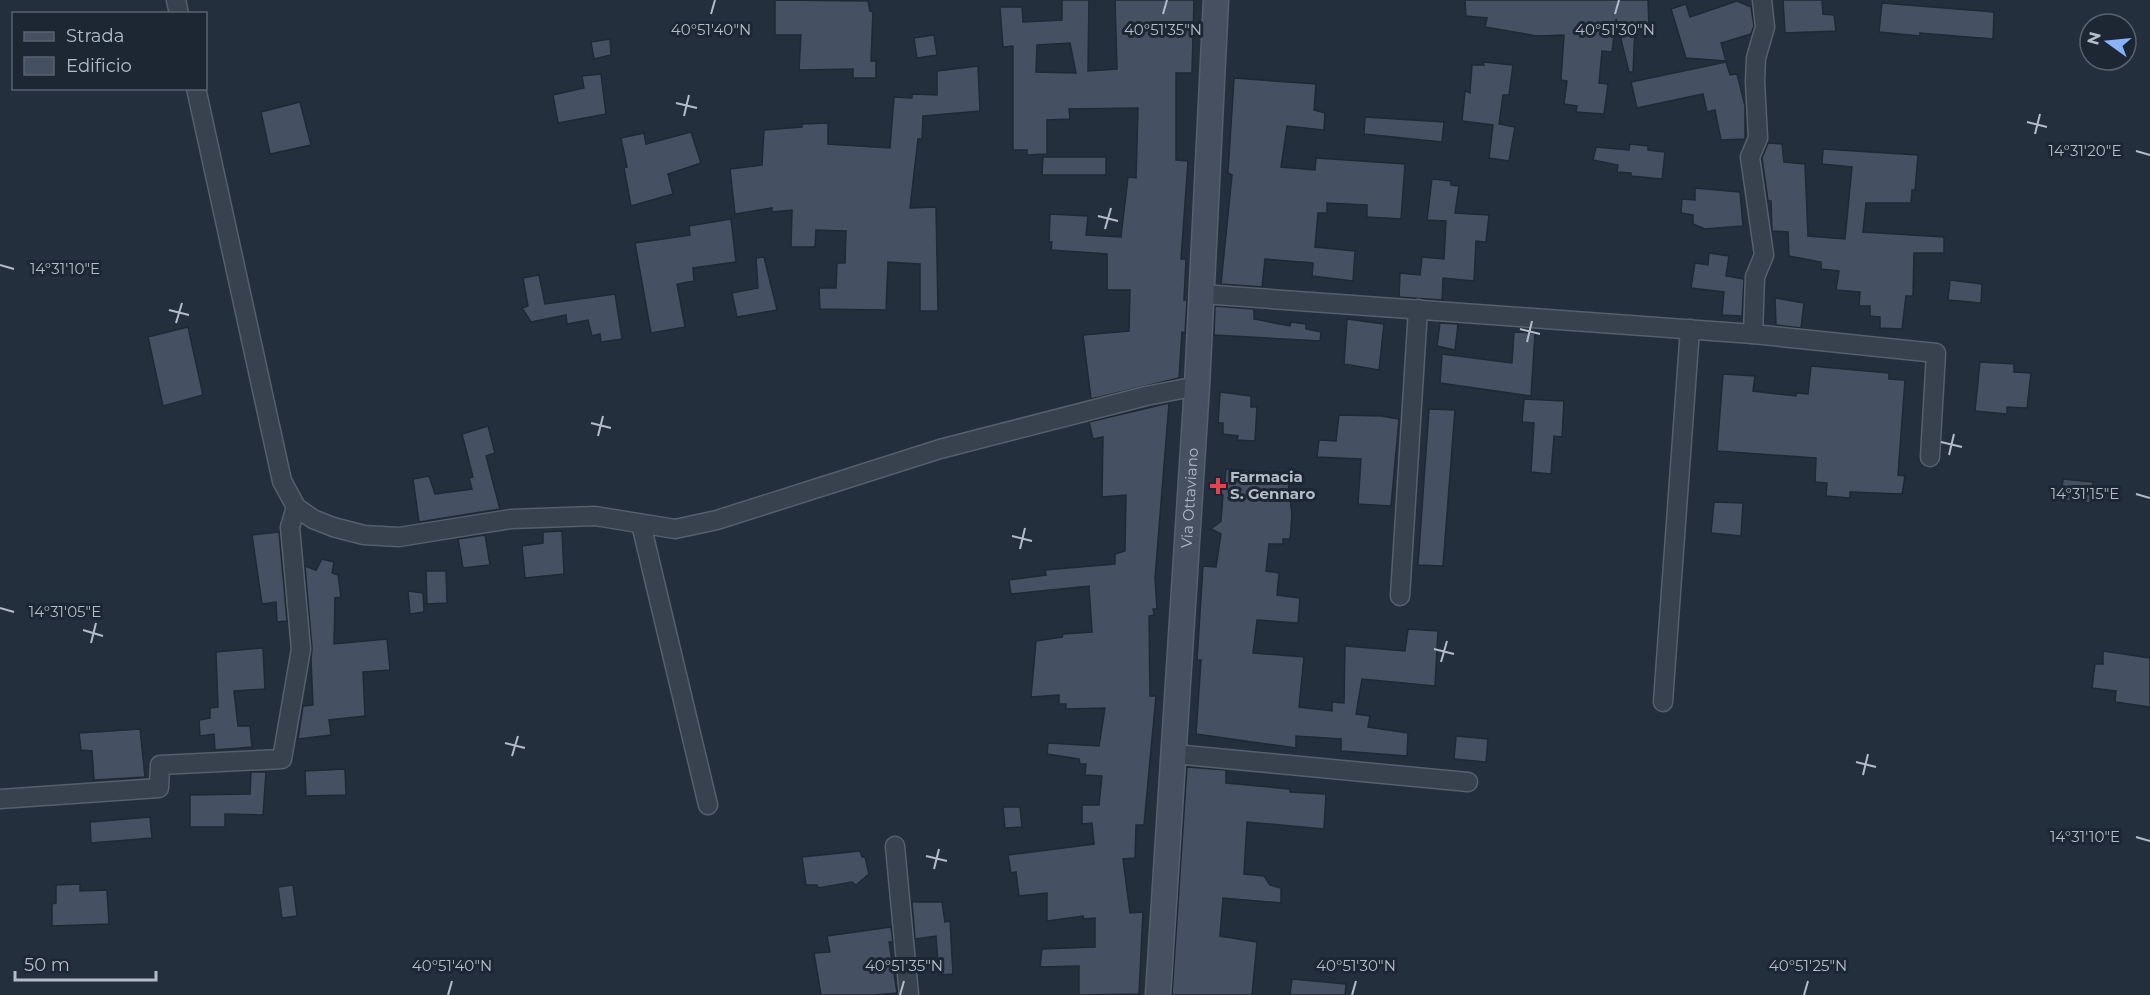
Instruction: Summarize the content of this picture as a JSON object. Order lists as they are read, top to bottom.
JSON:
{
  "streets": {
    "main road": ["Via Ottaviano"]
  },
  "places": {
    "health": ["Farmacia S. Gennaro"]
  },
  "legend": ["Strada", "Edificio"],
  "scale_bar": "50 m",
  "north": "left",
  "coordinates": [
    "40°51'40\"N",
    "40°51'35\"N",
    "40°51'30\"N",
    "14°31'20\"E",
    "14°31'10\"E",
    "14°31'15\"E",
    "14°31'05\"E",
    "40°51'25\"N"
  ]
}
